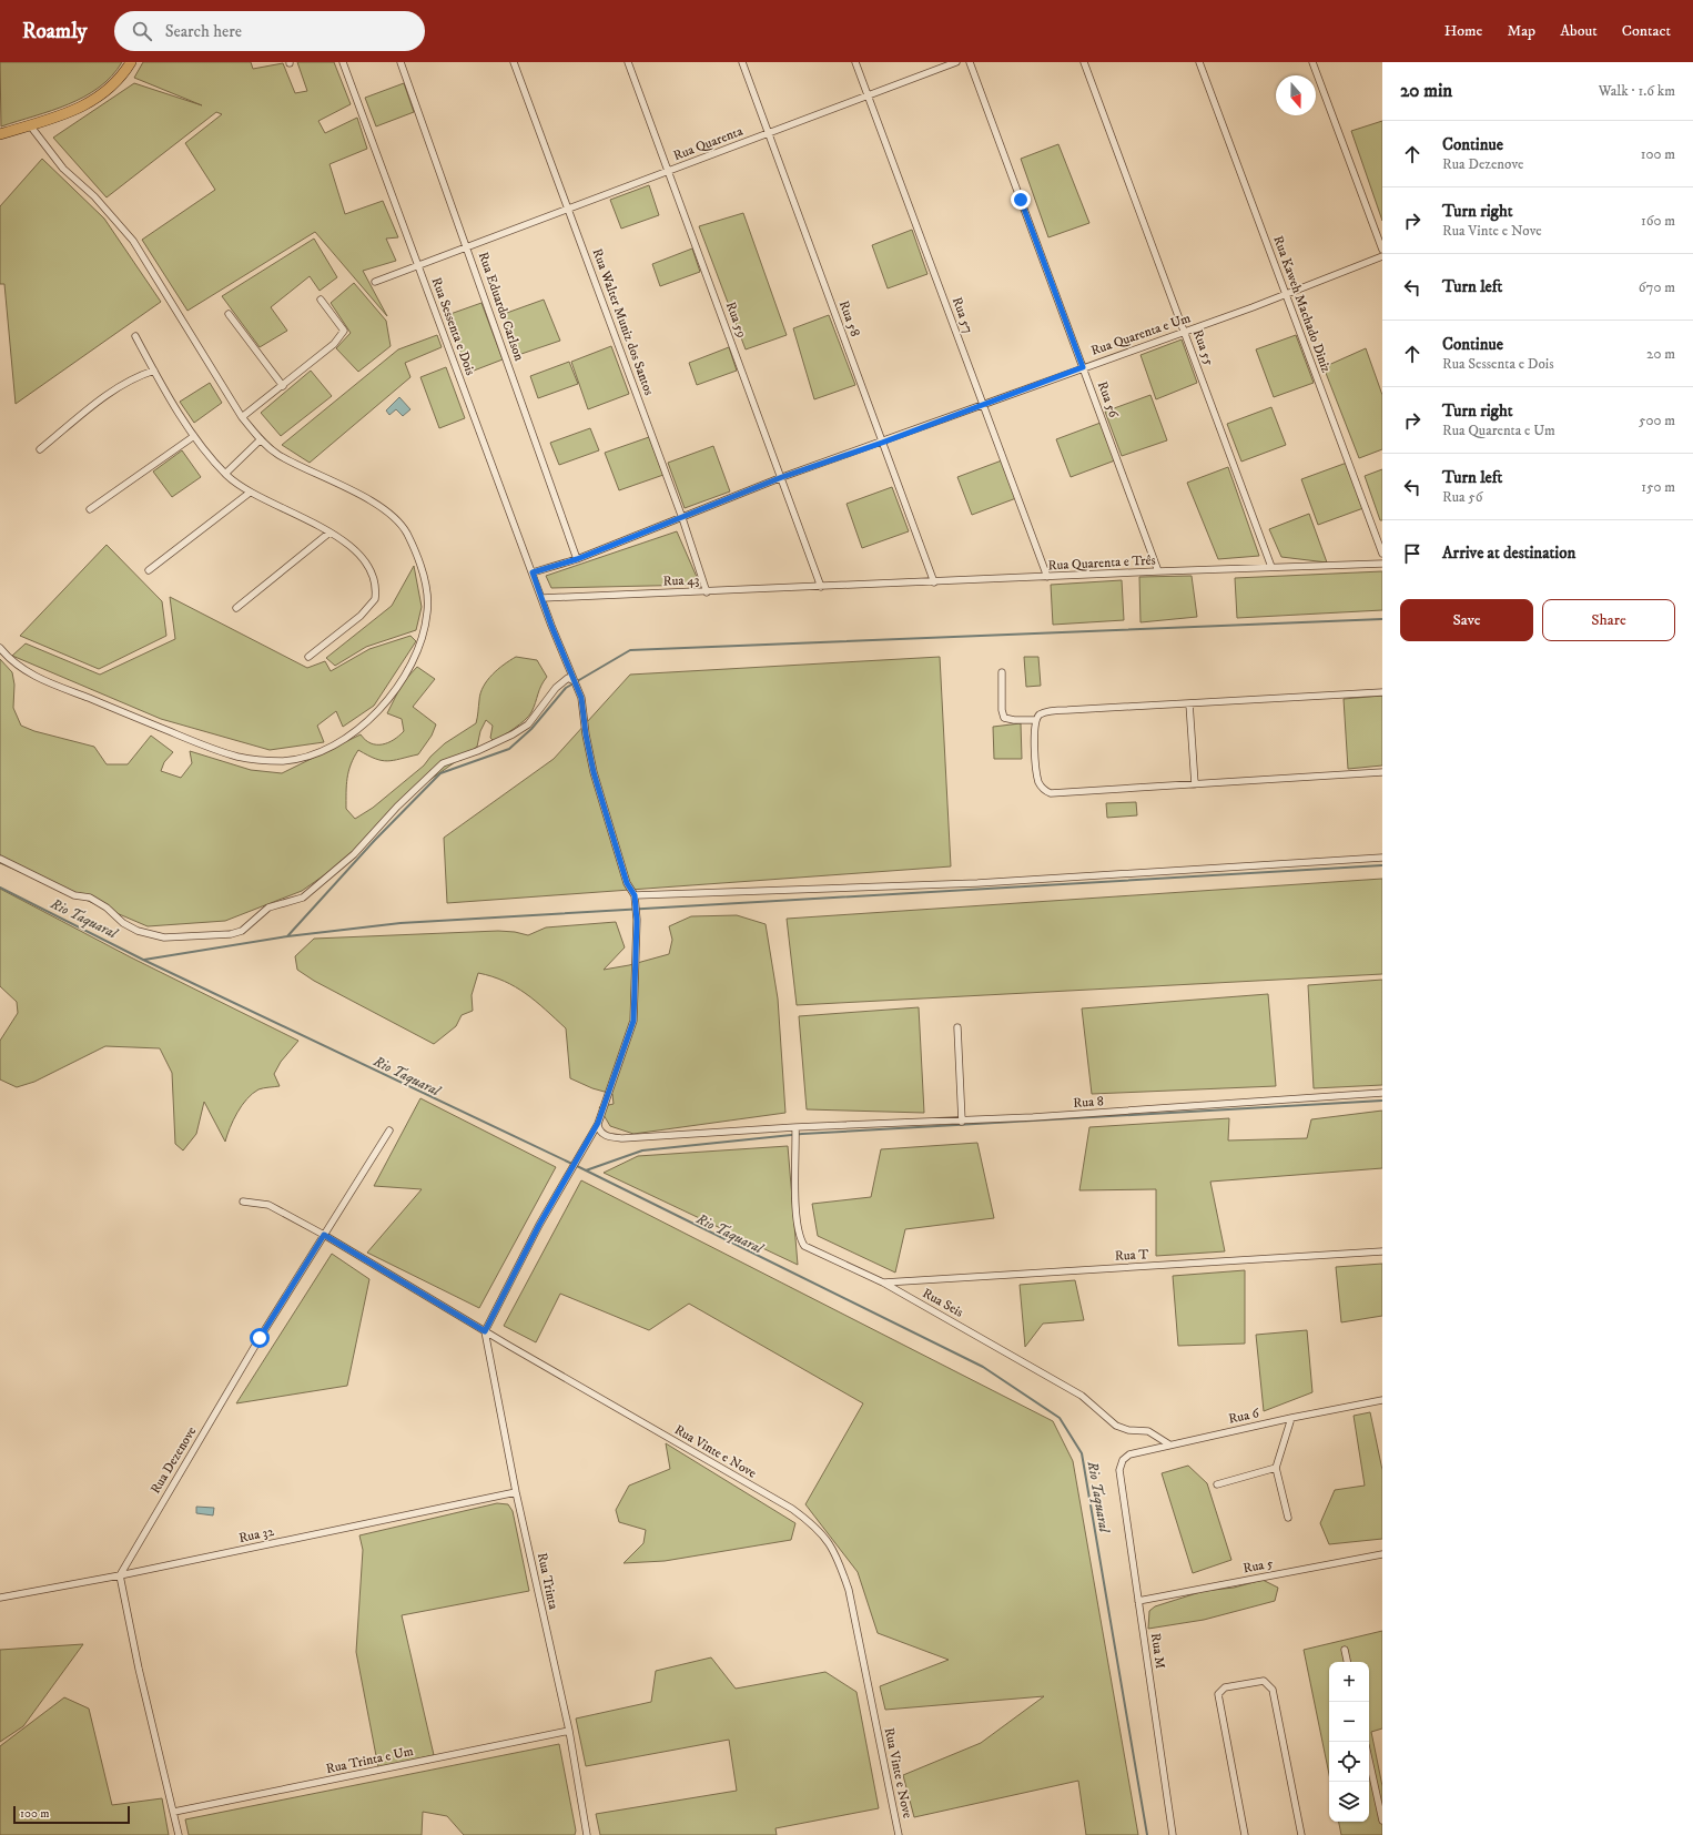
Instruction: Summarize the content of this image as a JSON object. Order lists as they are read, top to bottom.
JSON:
{
  "streets": {
    "street": [
      "Rua Quarenta",
      "Rua Kaweh Machado Diniz",
      "Rua Eduardo Carlson",
      "Rua 57",
      "Rua 58",
      "Rua 59",
      "Rua Walter Muniz dos Santos",
      "Rua Sessenta e Dois",
      "Rua Quarenta e Um",
      "Rua 55",
      "Rua 56",
      "Rua Quarenta e Três",
      "Rua 43",
      "Rua 8",
      "Rua T",
      "Rua Seis",
      "Rua 6",
      "Rua Vinte e Nove",
      "Rua Dezenove",
      "Rua 32",
      "Rua 5",
      "Rua Trinta",
      "Rua M",
      "Rua Trinta e Um"
    ]
  },
  "crossings": [
    ["Rua Quarenta", "Rua Eduardo Carlson"],
    ["Rua Quarenta", "Rua 57"],
    ["Rua Quarenta", "Rua 58"],
    ["Rua Quarenta", "Rua 59"],
    ["Rua Quarenta", "Rua Walter Muniz dos Santos"],
    ["Rua Quarenta", "Rua Sessenta e Dois"],
    ["Rua Kaweh Machado Diniz", "Rua Quarenta e Um"],
    ["Rua Eduardo Carlson", "Rua Quarenta e Um"],
    ["Rua 57", "Rua Quarenta e Um"],
    ["Rua 57", "Rua Quarenta e Três"],
    ["Rua 58", "Rua Quarenta e Um"],
    ["Rua 58", "Rua Quarenta e Três"],
    ["Rua 59", "Rua Quarenta e Um"],
    ["Rua 59", "Rua Quarenta e Três"],
    ["Rua 59", "Rua 43"],
    ["Rua Walter Muniz dos Santos", "Rua Quarenta e Um"],
    ["Rua Walter Muniz dos Santos", "Rua 43"],
    ["Rua Sessenta e Dois", "Rua Quarenta e Um"],
    ["Rua Sessenta e Dois", "Rua 43"],
    ["Rua Quarenta e Um", "Rua 55"],
    ["Rua Quarenta e Um", "Rua 56"],
    ["Rua 55", "Rua Quarenta e Três"],
    ["Rua 56", "Rua Quarenta e Três"],
    ["Rua Quarenta e Três", "Rua 43"],
    ["Rua 8", "Rua Seis"],
    ["Rua T", "Rua Seis"],
    ["Rua Seis", "Rua 6"],
    ["Rua 6", "Rua M"],
    ["Rua Vinte e Nove", "Rua Dezenove"],
    ["Rua Vinte e Nove", "Rua Trinta"],
    ["Rua Dezenove", "Rua 32"],
    ["Rua 32", "Rua Trinta"],
    ["Rua 5", "Rua M"],
    ["Rua Trinta", "Rua Trinta e Um"]
  ],
  "water": ["Rio Taquaral"],
  "scale_bar": "100 m",
  "north": "bottom",
  "page": {
    "header": "Roamly",
    "search": "Search here",
    "nav": [
      "Home",
      "Map",
      "About",
      "Contact"
    ],
    "heading": ["20 min", "Walk · 1.6 km"],
    "list": [
      ["Continue", "Rua Dezenove", "100 m"],
      ["Turn right", "Rua Vinte e Nove", "160 m"],
      ["Turn left", "670 m"],
      ["Continue", "Rua Sessenta e Dois", "20 m"],
      ["Turn right", "Rua Quarenta e Um", "500 m"],
      ["Turn left", "Rua 56", "150 m"],
      "Arrive at destination"
    ],
    "buttons": ["Save", "Share"],
    "map_buttons": ["+", "−"],
    "scale": "100 m"
  }
}
